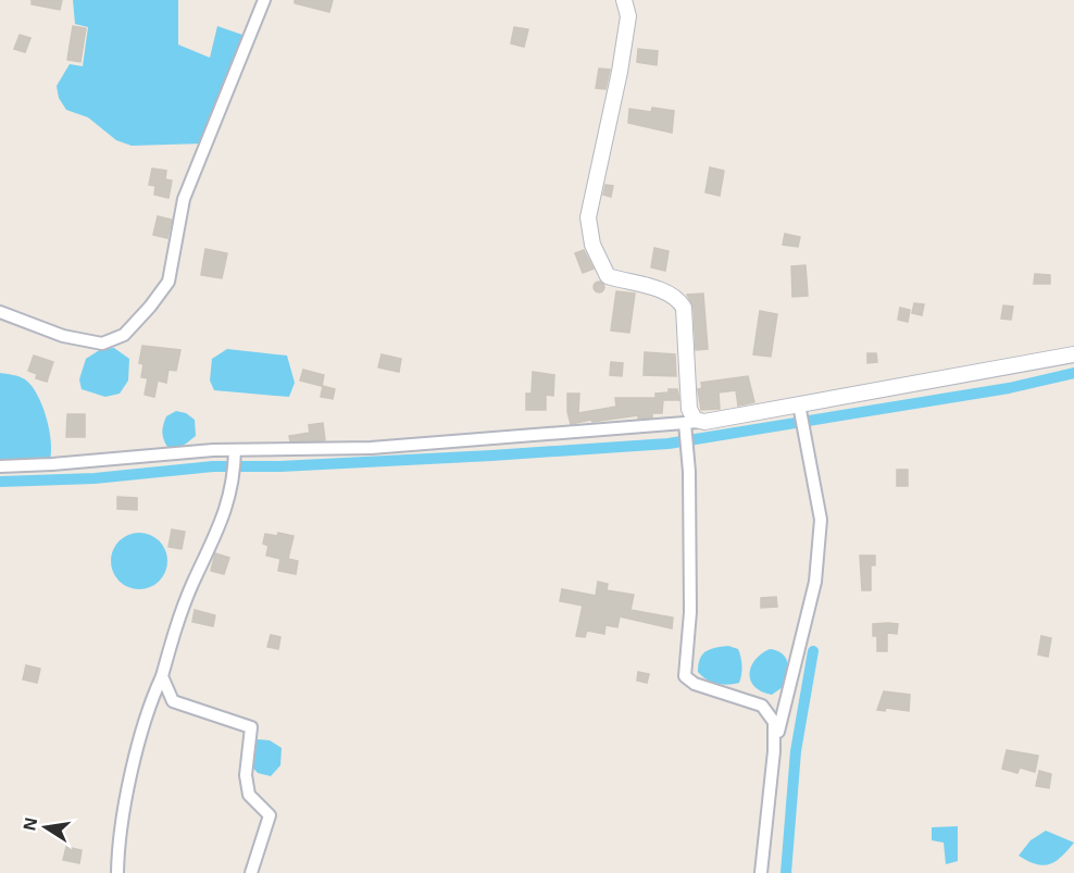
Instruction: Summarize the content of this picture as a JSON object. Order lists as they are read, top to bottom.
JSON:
{
  "north": "left"
}
